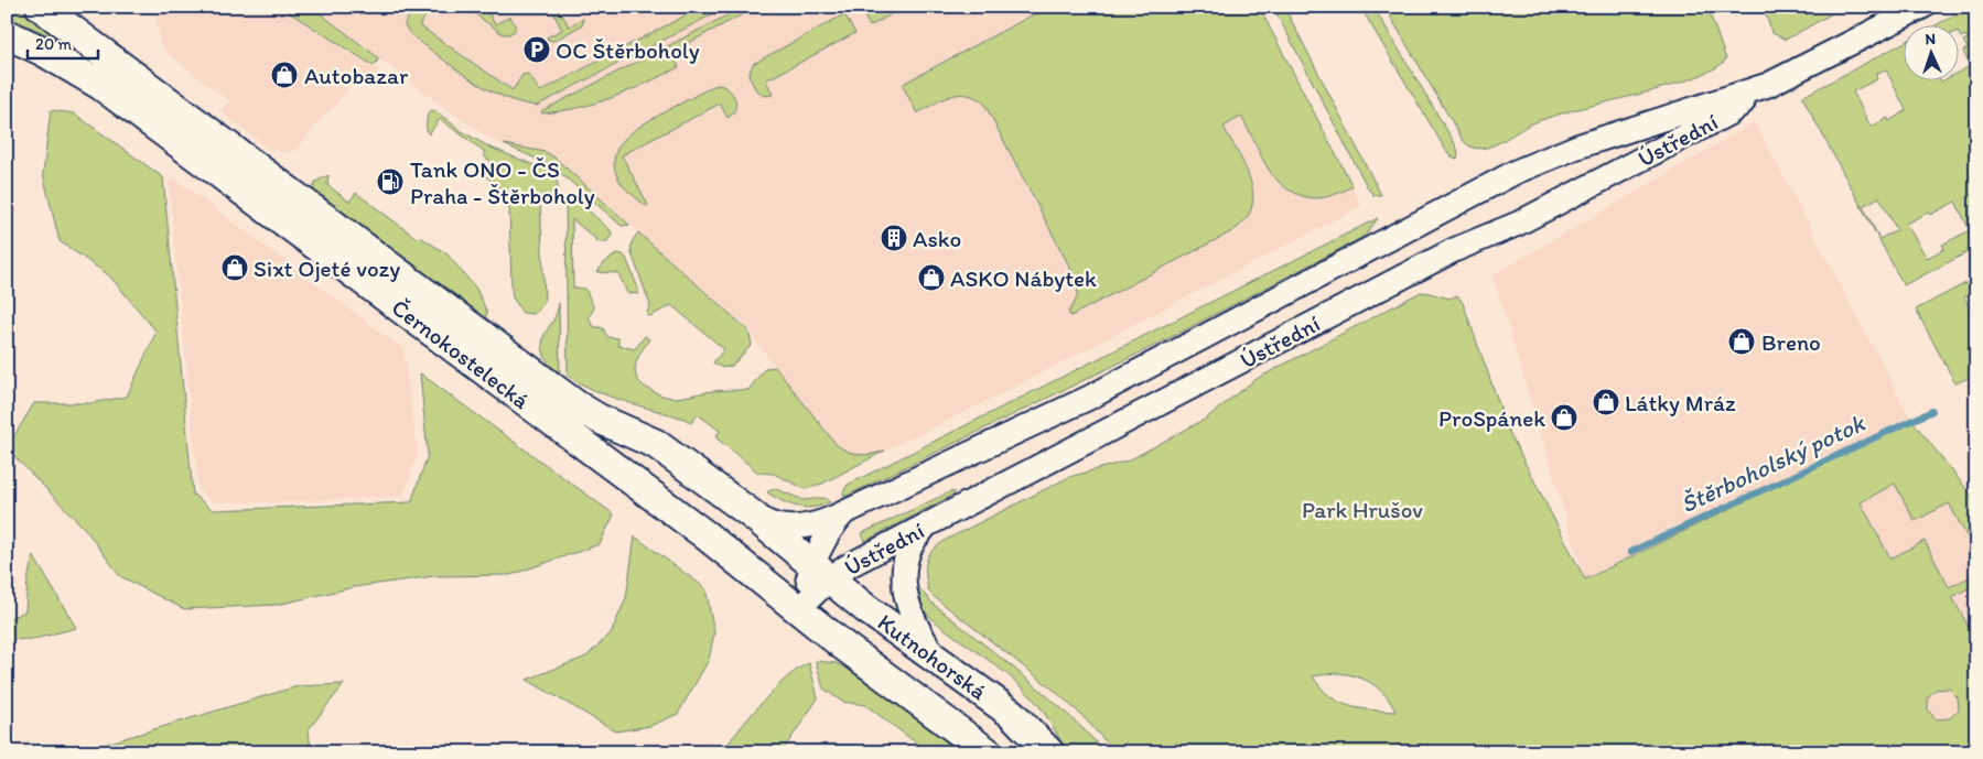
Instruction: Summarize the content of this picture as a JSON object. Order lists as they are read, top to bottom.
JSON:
{
  "streets": {
    "main road": ["Černokostelecká", "Kutnohorská"],
    "street": ["Ústřední"]
  },
  "crossings": [
    ["Ústřední", "Černokostelecká"],
    ["Ústřední", "Kutnohorská"],
    ["Černokostelecká", "Kutnohorská"]
  ],
  "water": ["Štěrboholský potok"],
  "parks": ["Park Hrušov"],
  "places": {
    "parking": ["OC Štěrboholy"],
    "shop": [
      "Autobazar",
      "Sixt Ojeté vozy",
      "ASKO Nábytek",
      "Breno",
      "Látky Mráz",
      "ProSpánek"
    ],
    "fuel station": ["Tank ONO - ČS Praha - Štěrboholy"],
    "building": ["Asko"]
  },
  "scale_bar": "20 m",
  "north": "top"
}
